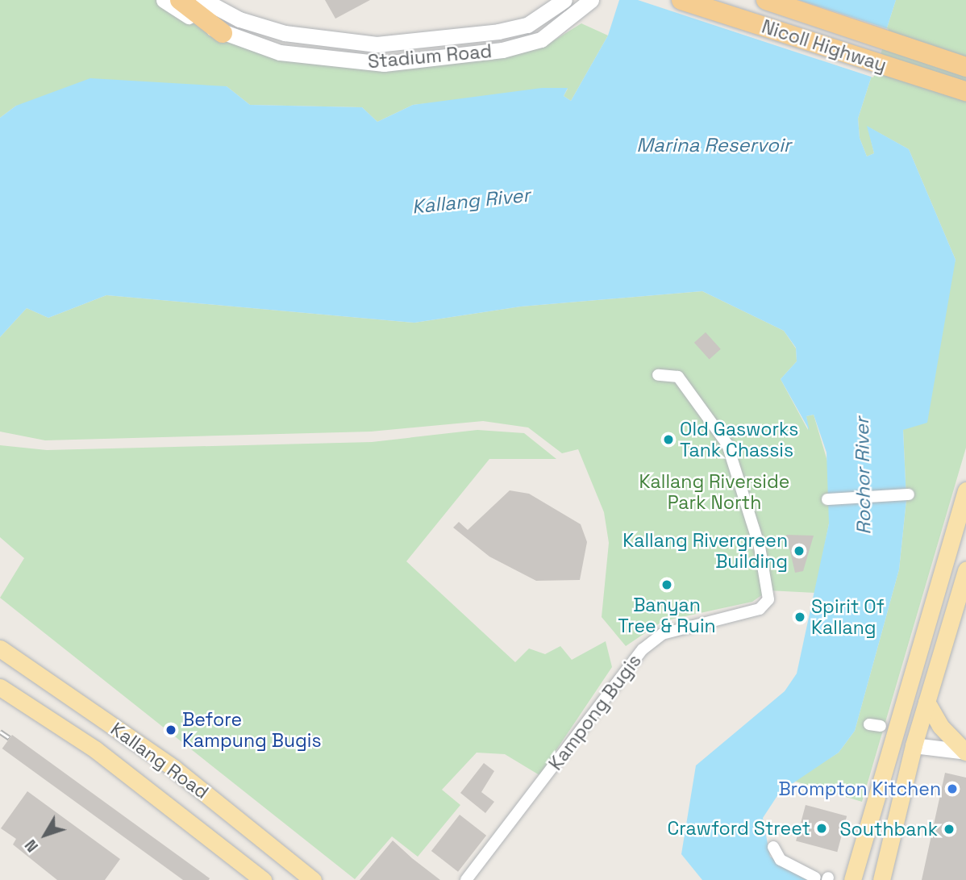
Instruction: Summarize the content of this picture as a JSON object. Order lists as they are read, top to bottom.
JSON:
{
  "streets": {
    "highway": ["Nicoll Highway"],
    "main road": ["Kallang Road"],
    "street": ["Stadium Road", "Kampong Bugis"]
  },
  "water": ["Marina Reservoir", "Kallang River", "Rochor River"],
  "parks": ["Kallang Riverside Park North"],
  "places": [
    "Old Gasworks Tank Chassis",
    "Kallang Rivergreen Building",
    "Banyan Tree & Ruin",
    "Spirit Of Kallang",
    "Before Kampung Bugis",
    "Brompton Kitchen",
    "Crawford Street",
    "Southbank"
  ],
  "north": "bottom left"
}
